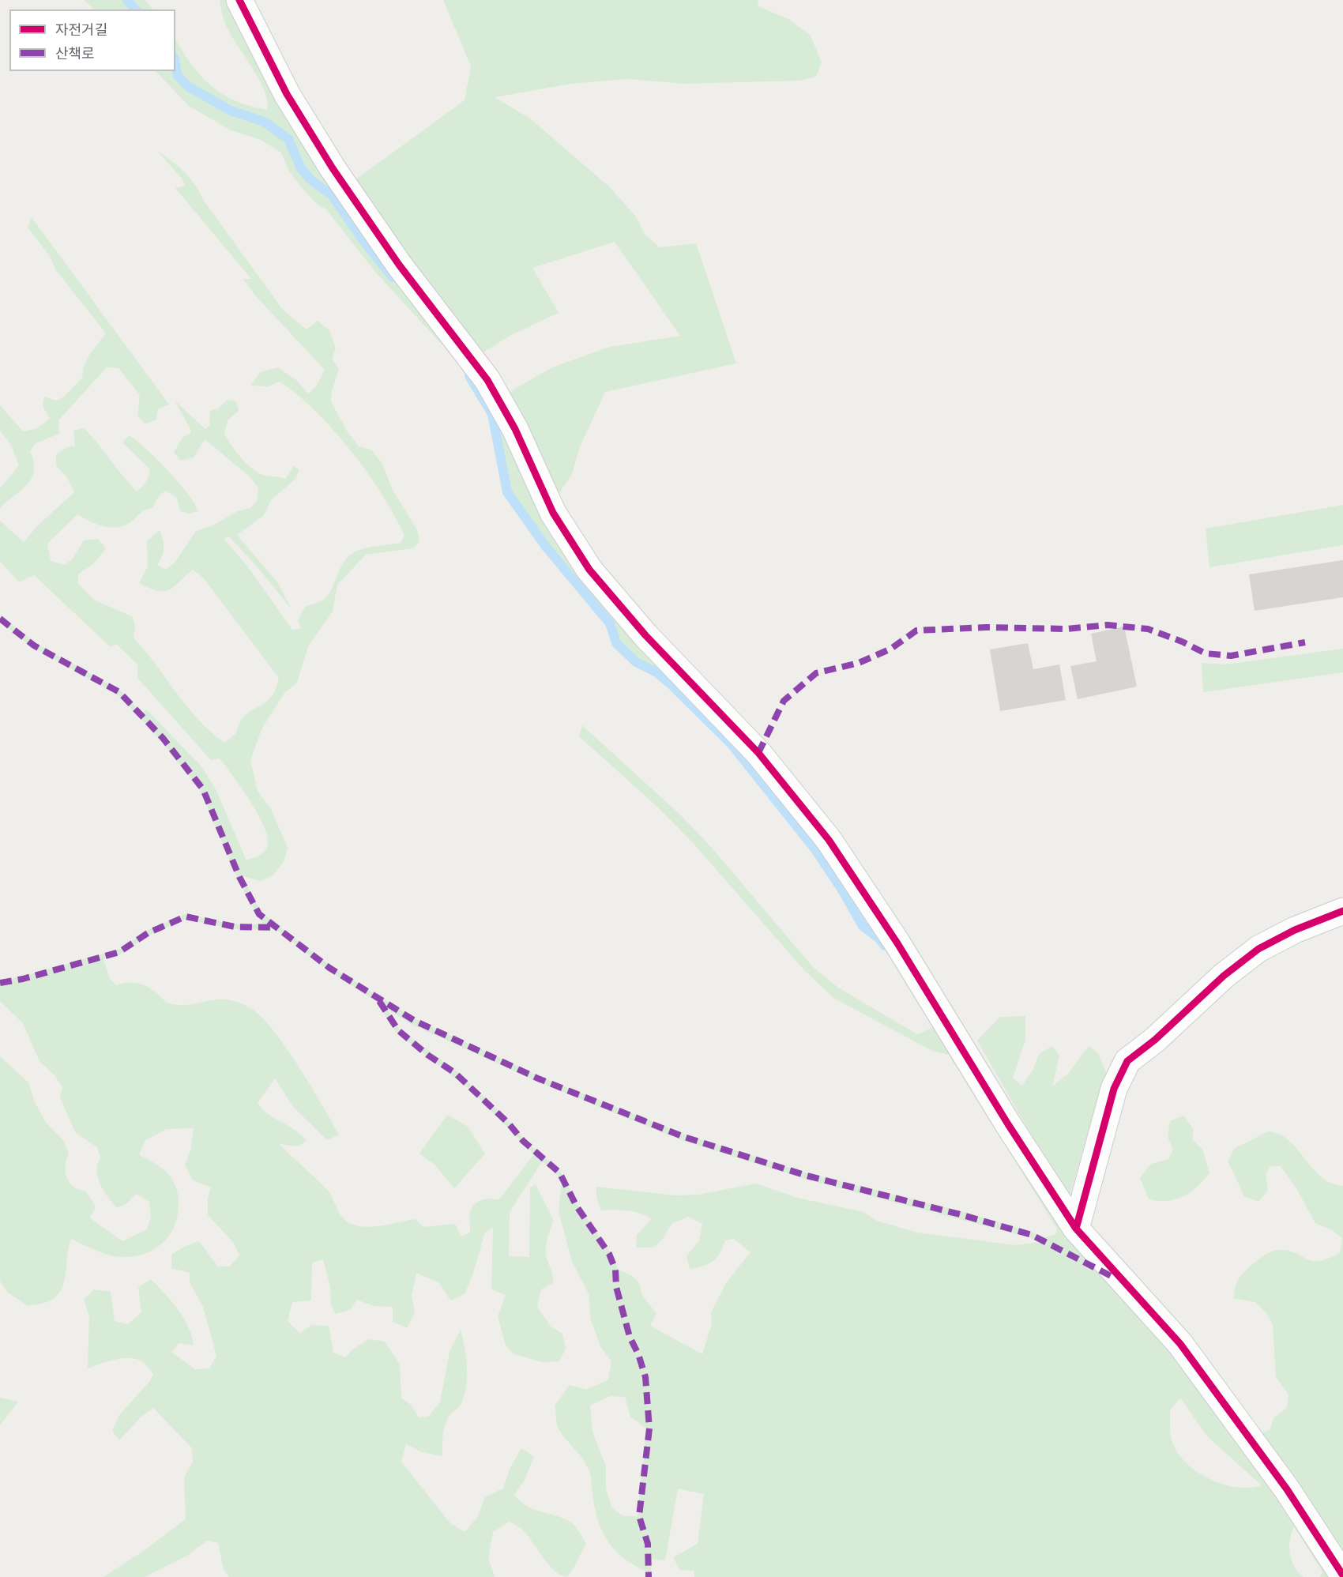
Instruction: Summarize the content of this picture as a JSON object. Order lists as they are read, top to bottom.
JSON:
{
  "legend": ["자전거길", "산책로"]
}
